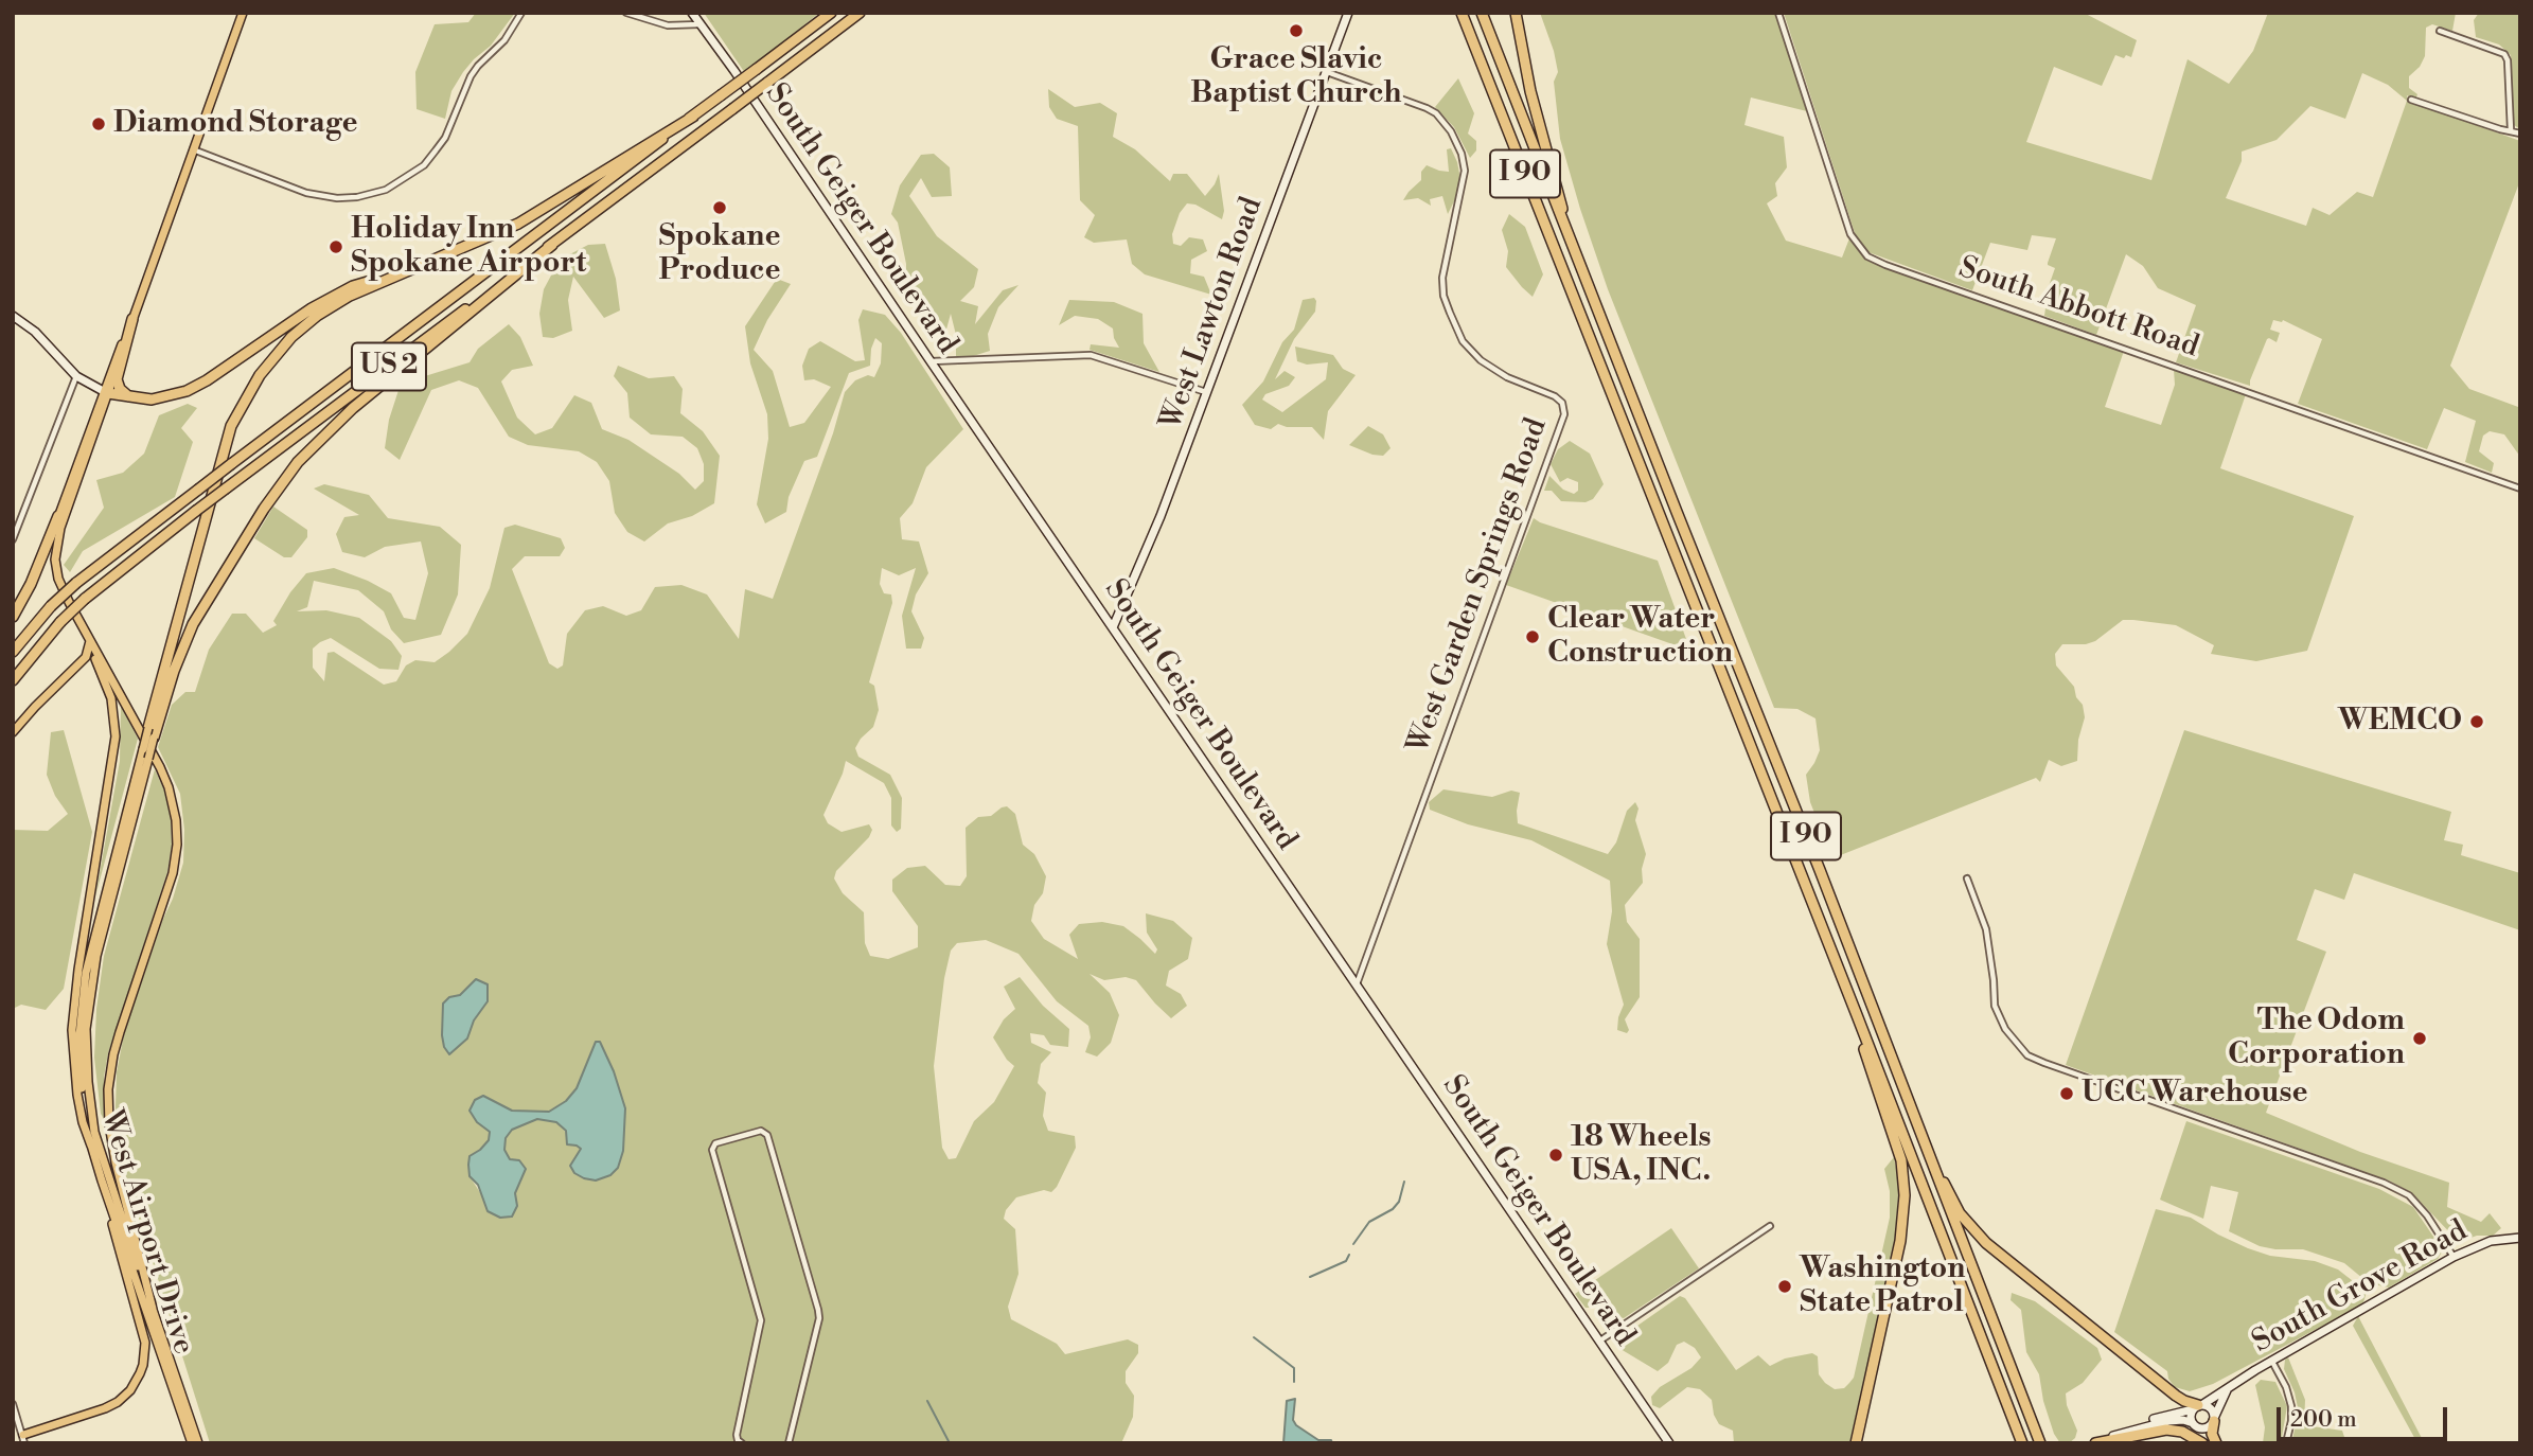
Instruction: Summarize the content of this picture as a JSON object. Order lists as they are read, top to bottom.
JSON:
{
  "streets": {
    "highway": ["I 90", "US 2"],
    "main road": ["West Airport Drive"],
    "street": [
      "South Geiger Boulevard",
      "South Abbott Road",
      "West Lawton Road",
      "West Garden Springs Road",
      "South Grove Road"
    ]
  },
  "crossings": [
    ["South Geiger Boulevard", "West Lawton Road"],
    ["South Geiger Boulevard", "West Garden Springs Road"],
    ["West Lawton Road", "West Garden Springs Road"]
  ],
  "places": [
    "Grace Slavic Baptist Church",
    "Diamond Storage",
    "Spokane Produce",
    "Holiday Inn Spokane Airport",
    "Clear Water Construction",
    "WEMCO",
    "The Odom Corporation",
    "UCC Warehouse",
    "18 Wheels USA, INC.",
    "Washington State Patrol"
  ],
  "scale_bar": "200 m"
}
